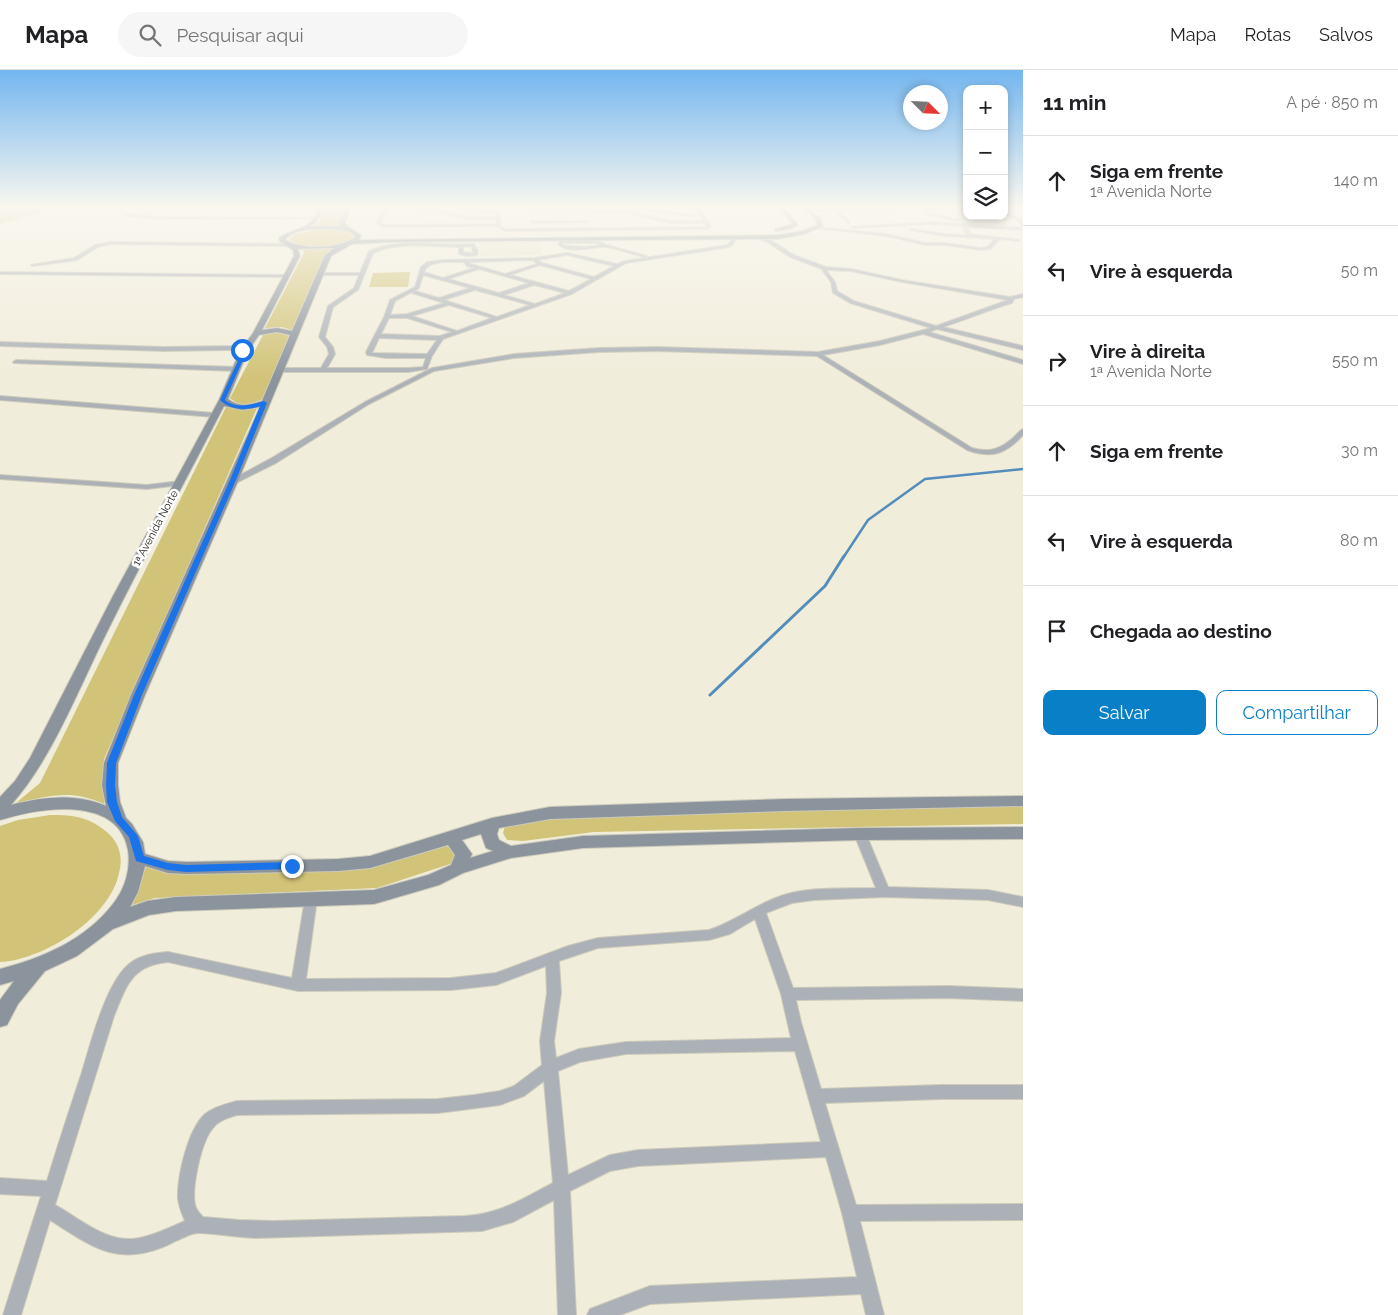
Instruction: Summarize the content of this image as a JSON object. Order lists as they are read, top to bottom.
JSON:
{
  "streets": {
    "main road": ["1ᵃ Avenida Norte"]
  },
  "north": "bottom right",
  "page": {
    "header": "Mapa",
    "search": "Pesquisar aqui",
    "nav": ["Mapa", "Rotas", "Salvos"],
    "heading": ["11 min", "A pé · 850 m"],
    "map_buttons": ["+", "−"],
    "list": [
      ["Siga em frente", "1ᵃ Avenida Norte", "140 m"],
      ["Vire à esquerda", "50 m"],
      ["Vire à direita", "1ᵃ Avenida Norte", "550 m"],
      ["Siga em frente", "30 m"],
      ["Vire à esquerda", "80 m"],
      "Chegada ao destino"
    ],
    "buttons": ["Salvar", "Compartilhar"]
  }
}
